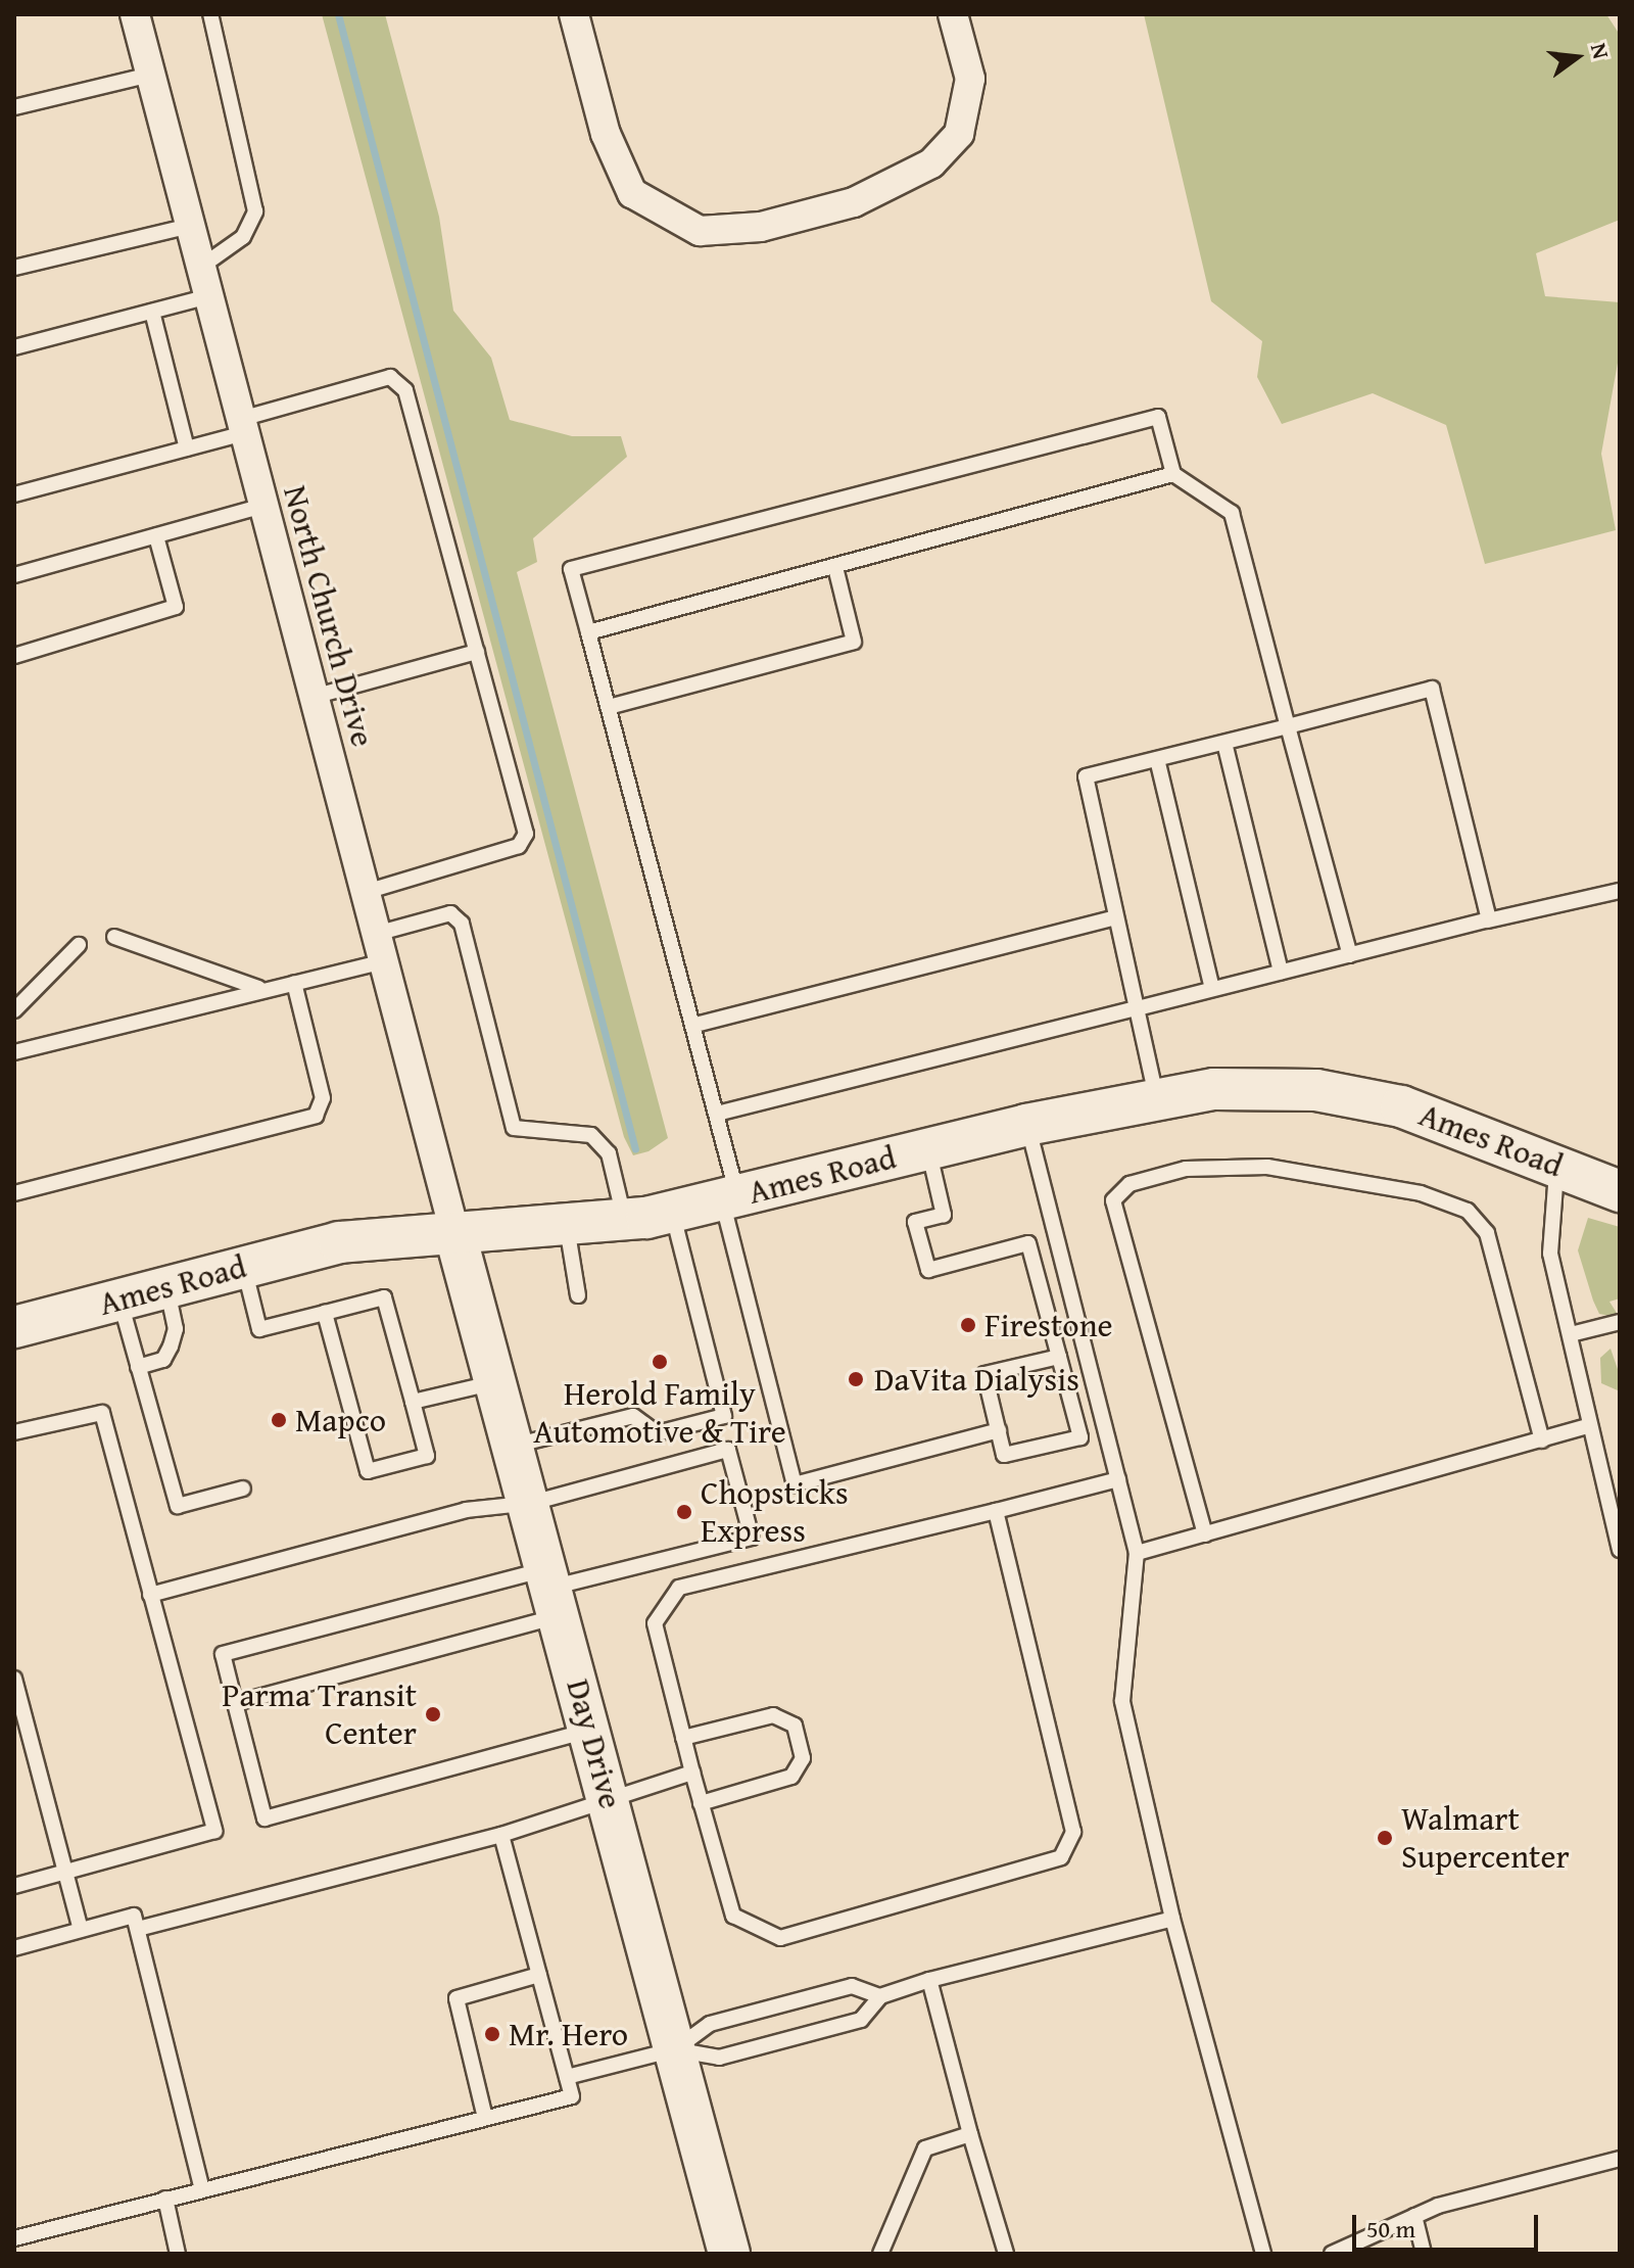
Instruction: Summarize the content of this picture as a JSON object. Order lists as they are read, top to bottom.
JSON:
{
  "streets": {
    "street": ["North Church Drive", "Ames Road", "Day Drive"]
  },
  "crossings": [
    ["North Church Drive", "Ames Road"],
    ["North Church Drive", "Day Drive"],
    ["Ames Road", "Day Drive"]
  ],
  "places": [
    "Firestone",
    "Herold Family Automotive & Tire",
    "DaVita Dialysis",
    "Mapco",
    "Chopsticks Express",
    "Parma Transit Center",
    "Walmart Supercenter",
    "Mr. Hero"
  ],
  "scale_bar": "50 m",
  "north": "right"
}
